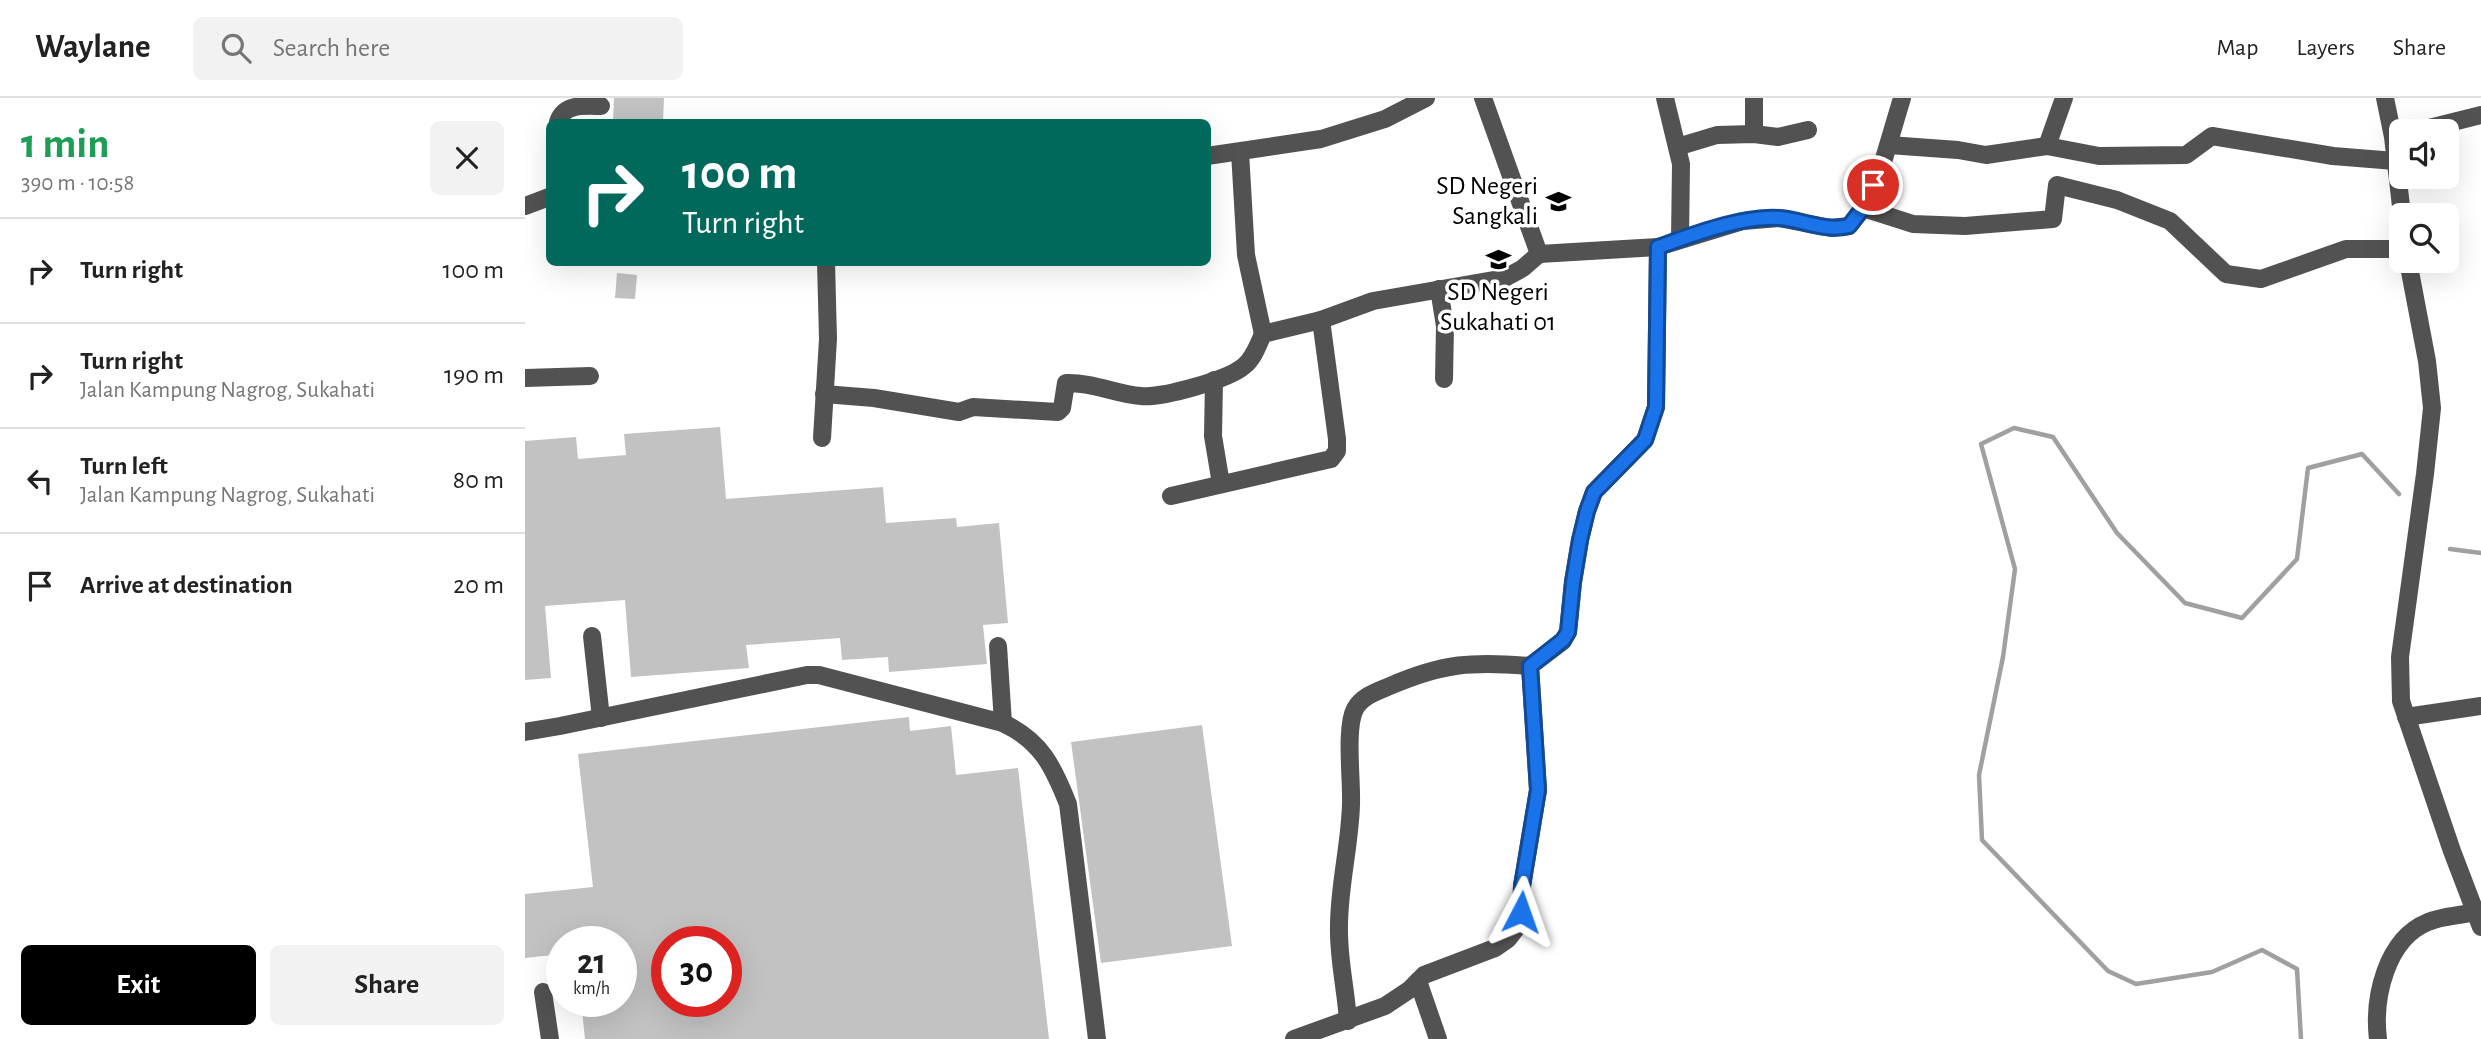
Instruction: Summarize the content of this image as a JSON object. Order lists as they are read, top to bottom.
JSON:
{
  "places": {
    "school or university": ["SD Negeri Sangkali", "SD Negeri Sukahati 01"]
  },
  "page": {
    "header": "Waylane",
    "search": "Search here",
    "nav": ["Map", "Layers", "Share"],
    "heading": ["1 min", "390 m · 10:58"],
    "turn": ["100 m", "Turn right"],
    "list": [
      {
        "name": "Turn right",
        "value": "100 m"
      },
      {
        "name": "Turn right",
        "note": "Jalan Kampung Nagrog, Sukahati",
        "value": "190 m"
      },
      {
        "name": "Turn left",
        "note": "Jalan Kampung Nagrog, Sukahati",
        "value": "80 m"
      },
      {
        "name": "Arrive at destination",
        "value": "20 m"
      }
    ],
    "speed": "21 km/h",
    "limit": "30",
    "buttons": ["Exit", "Share"]
  }
}
